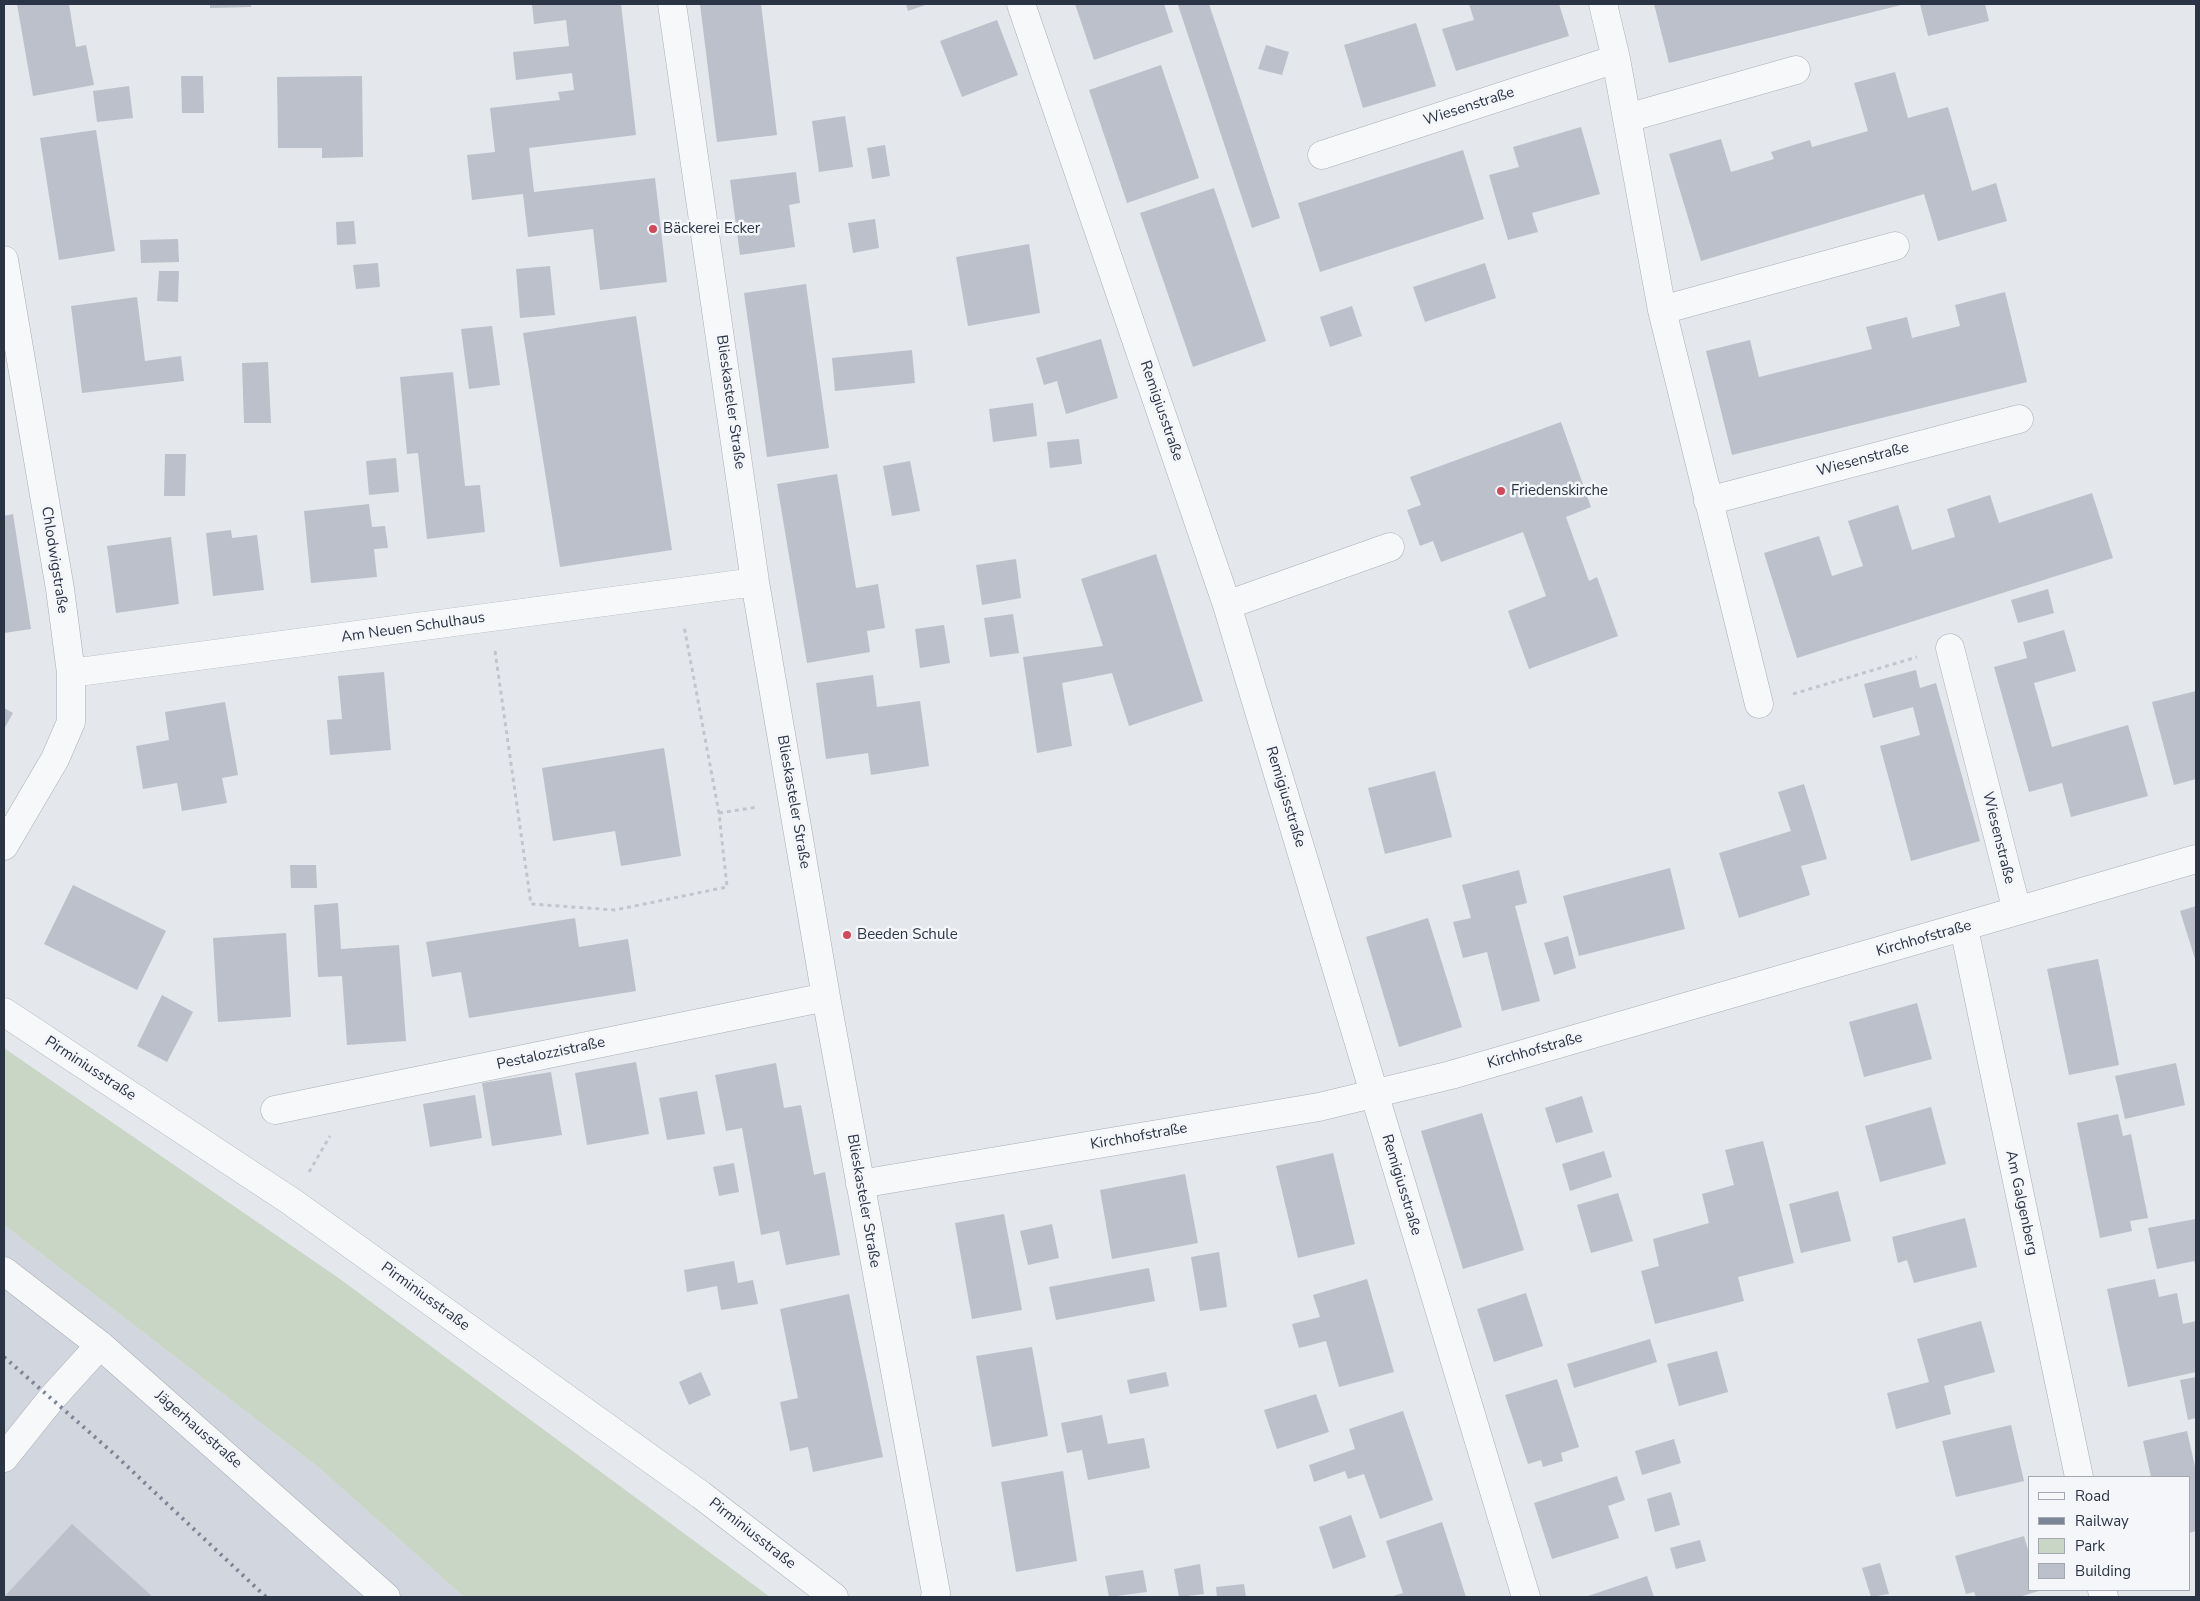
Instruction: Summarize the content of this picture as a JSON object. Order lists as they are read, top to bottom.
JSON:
{
  "streets": {
    "street": [
      "Wiesenstraße",
      "Blieskasteler Straße",
      "Remigiusstraße",
      "Chlodwigstraße",
      "Am Neuen Schulhaus",
      "Kirchhofstraße",
      "Pestalozzistraße",
      "Pirminiusstraße",
      "Am Galgenberg",
      "Jägerhausstraße"
    ]
  },
  "crossings": [
    ["Wiesenstraße", "Kirchhofstraße"],
    ["Blieskasteler Straße", "Am Neuen Schulhaus"],
    ["Blieskasteler Straße", "Kirchhofstraße"],
    ["Blieskasteler Straße", "Pestalozzistraße"],
    ["Remigiusstraße", "Kirchhofstraße"],
    ["Chlodwigstraße", "Am Neuen Schulhaus"],
    ["Kirchhofstraße", "Am Galgenberg"]
  ],
  "places": ["Bäckerei Ecker", "Friedenskirche", "Beeden Schule"],
  "legend": [
    "Road",
    "Railway",
    "Park",
    "Building"
  ]
}
